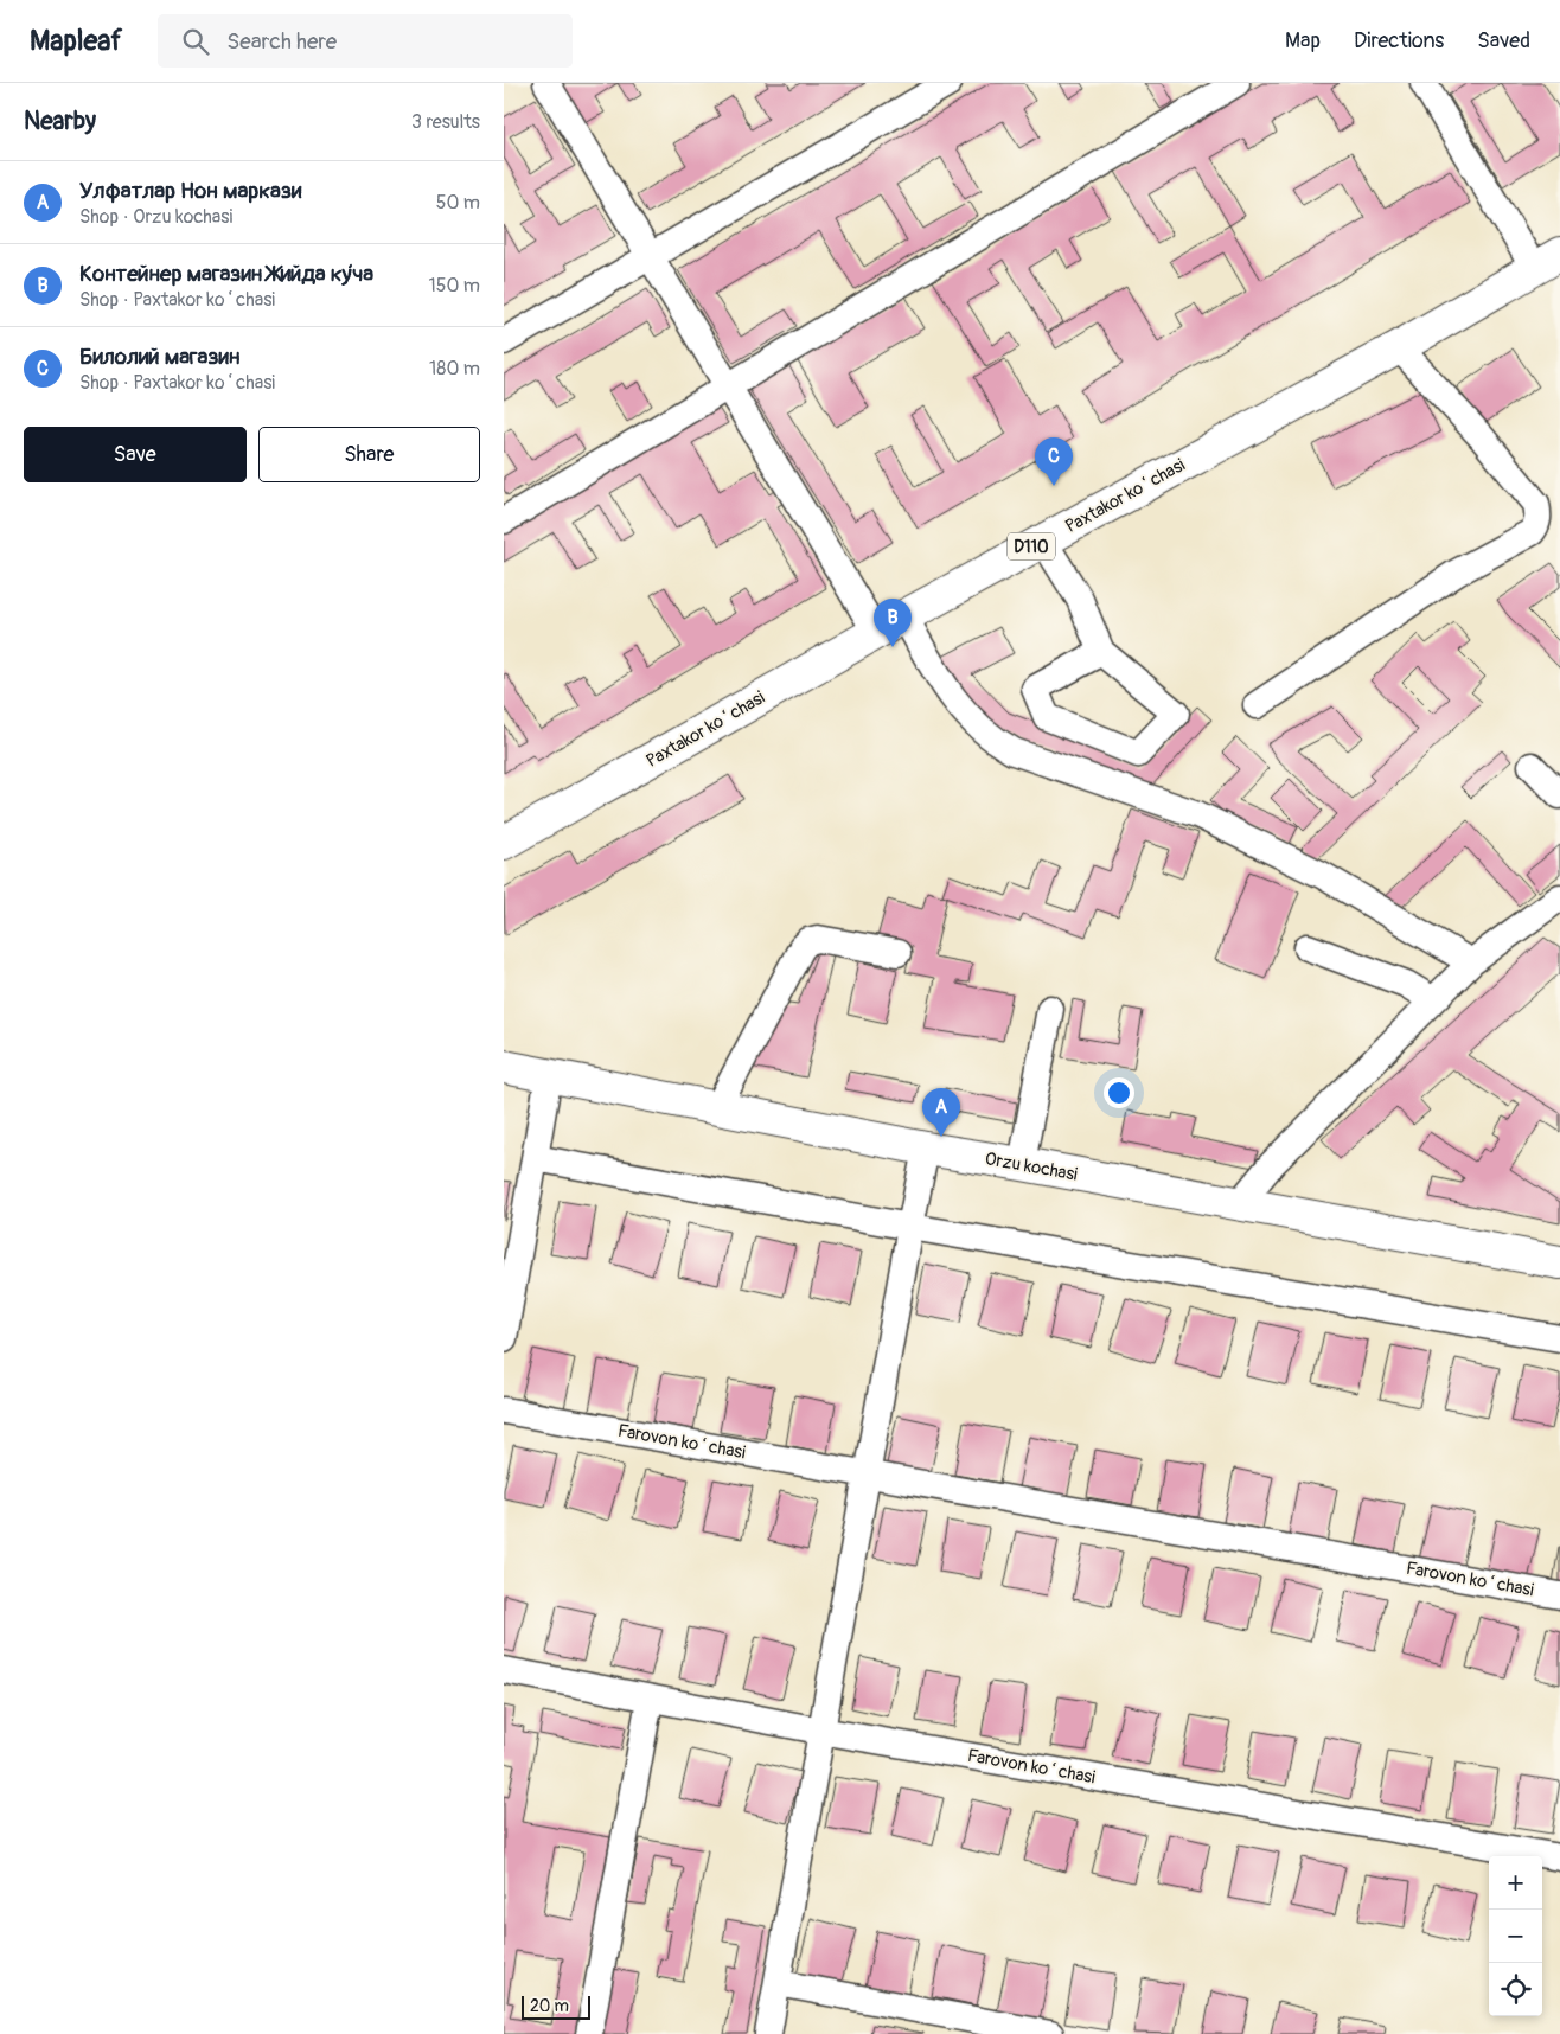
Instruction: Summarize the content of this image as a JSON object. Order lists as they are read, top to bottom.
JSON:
{
  "streets": {
    "main road": ["Paxtakor koʻchasi", "D110", "Orzu kochasi"],
    "street": ["Farovon koʻchasi"]
  },
  "scale_bar": "20 m",
  "page": {
    "header": "Mapleaf",
    "search": "Search here",
    "nav": ["Map", "Directions", "Saved"],
    "heading": ["Nearby", "3 results"],
    "list": [
      {
        "mark": "A",
        "name": "Улфатлар Нон маркази",
        "note": "Shop · Orzu kochasi",
        "value": "50 m"
      },
      {
        "mark": "B",
        "name": "Контейнер магазин Жийда ку́ча",
        "note": "Shop · Paxtakor koʻchasi",
        "value": "150 m"
      },
      {
        "mark": "C",
        "name": "Билолий магазин",
        "note": "Shop · Paxtakor koʻchasi",
        "value": "180 m"
      }
    ],
    "buttons": ["Save", "Share"],
    "pins": ["C", "B", "A"],
    "map_buttons": ["+", "−"],
    "scale": "20 m"
  }
}
